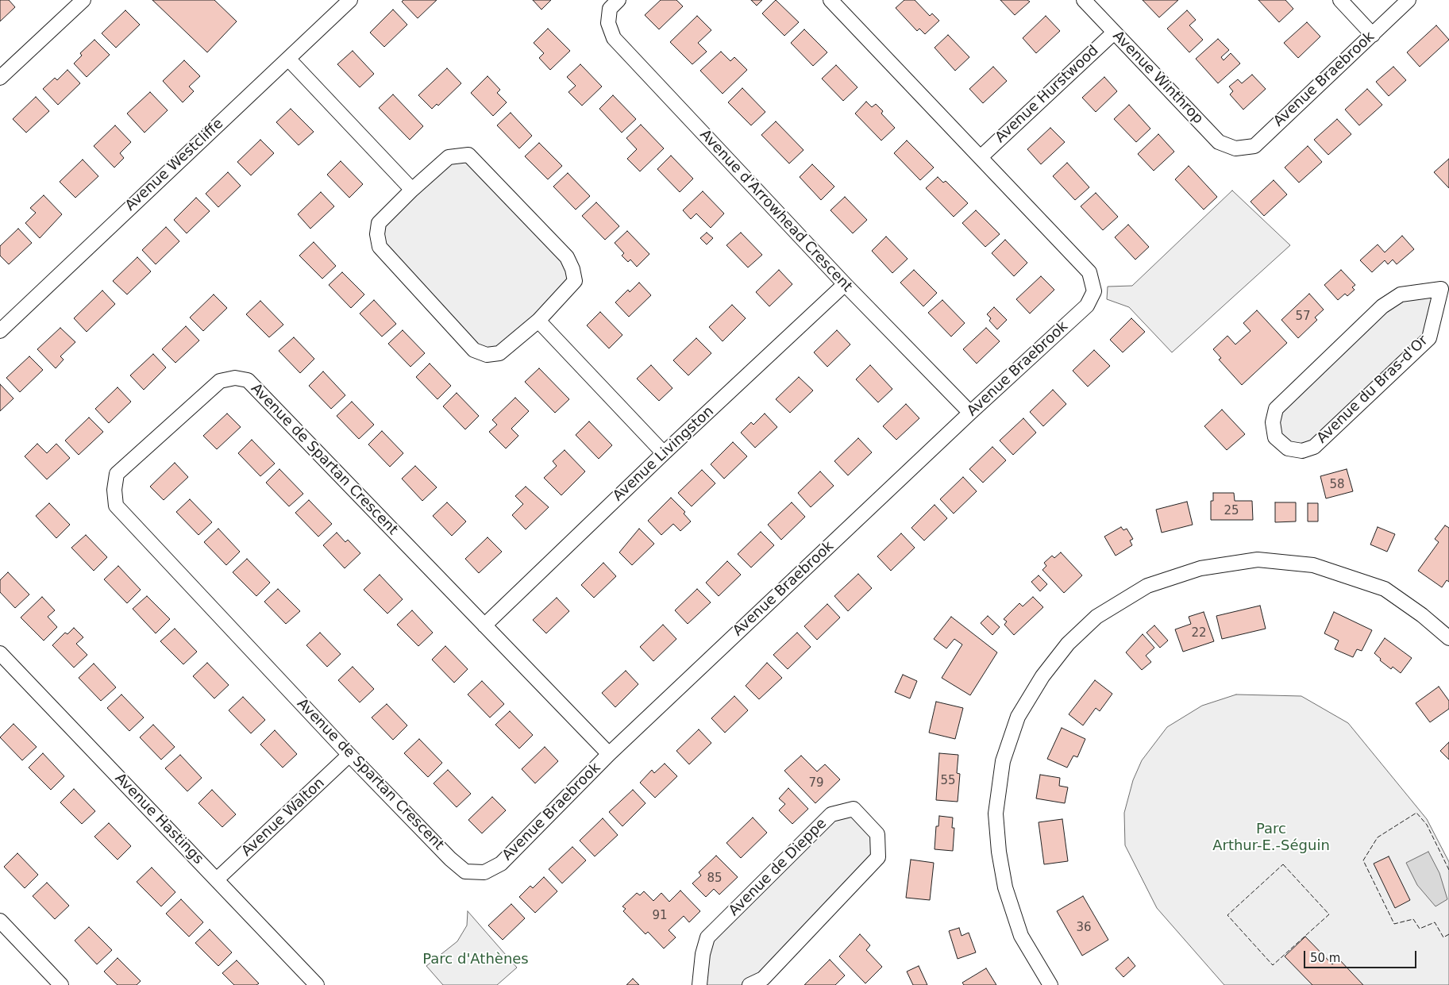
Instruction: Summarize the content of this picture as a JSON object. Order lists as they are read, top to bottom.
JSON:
{
  "streets": {
    "street": [
      "Avenue Winthrop",
      "Avenue Braebrook",
      "Avenue Hurstwood",
      "Avenue Westcliffe",
      "Avenue d'Arrowhead Crescent",
      "Avenue du Bras-d'Or",
      "Avenue Livingston",
      "Avenue de Spartan Crescent",
      "Avenue Walton",
      "Avenue Hastings",
      "Avenue de Dieppe"
    ]
  },
  "crossings": [
    ["Avenue Winthrop", "Avenue Braebrook"],
    ["Avenue Winthrop", "Avenue Hurstwood"],
    ["Avenue Braebrook", "Avenue Hurstwood"],
    ["Avenue Braebrook", "Avenue d'Arrowhead Crescent"],
    ["Avenue Braebrook", "Avenue de Spartan Crescent"],
    ["Avenue d'Arrowhead Crescent", "Avenue Livingston"],
    ["Avenue Livingston", "Avenue de Spartan Crescent"],
    ["Avenue de Spartan Crescent", "Avenue Walton"],
    ["Avenue Walton", "Avenue Hastings"]
  ],
  "parks": ["Parc Arthur-E.-Séguin", "Parc d'Athènes"],
  "house_numbers": [
    "57",
    "58",
    "25",
    "22",
    "55",
    "79",
    "85",
    "91",
    "36"
  ],
  "scale_bar": "50 m"
}
